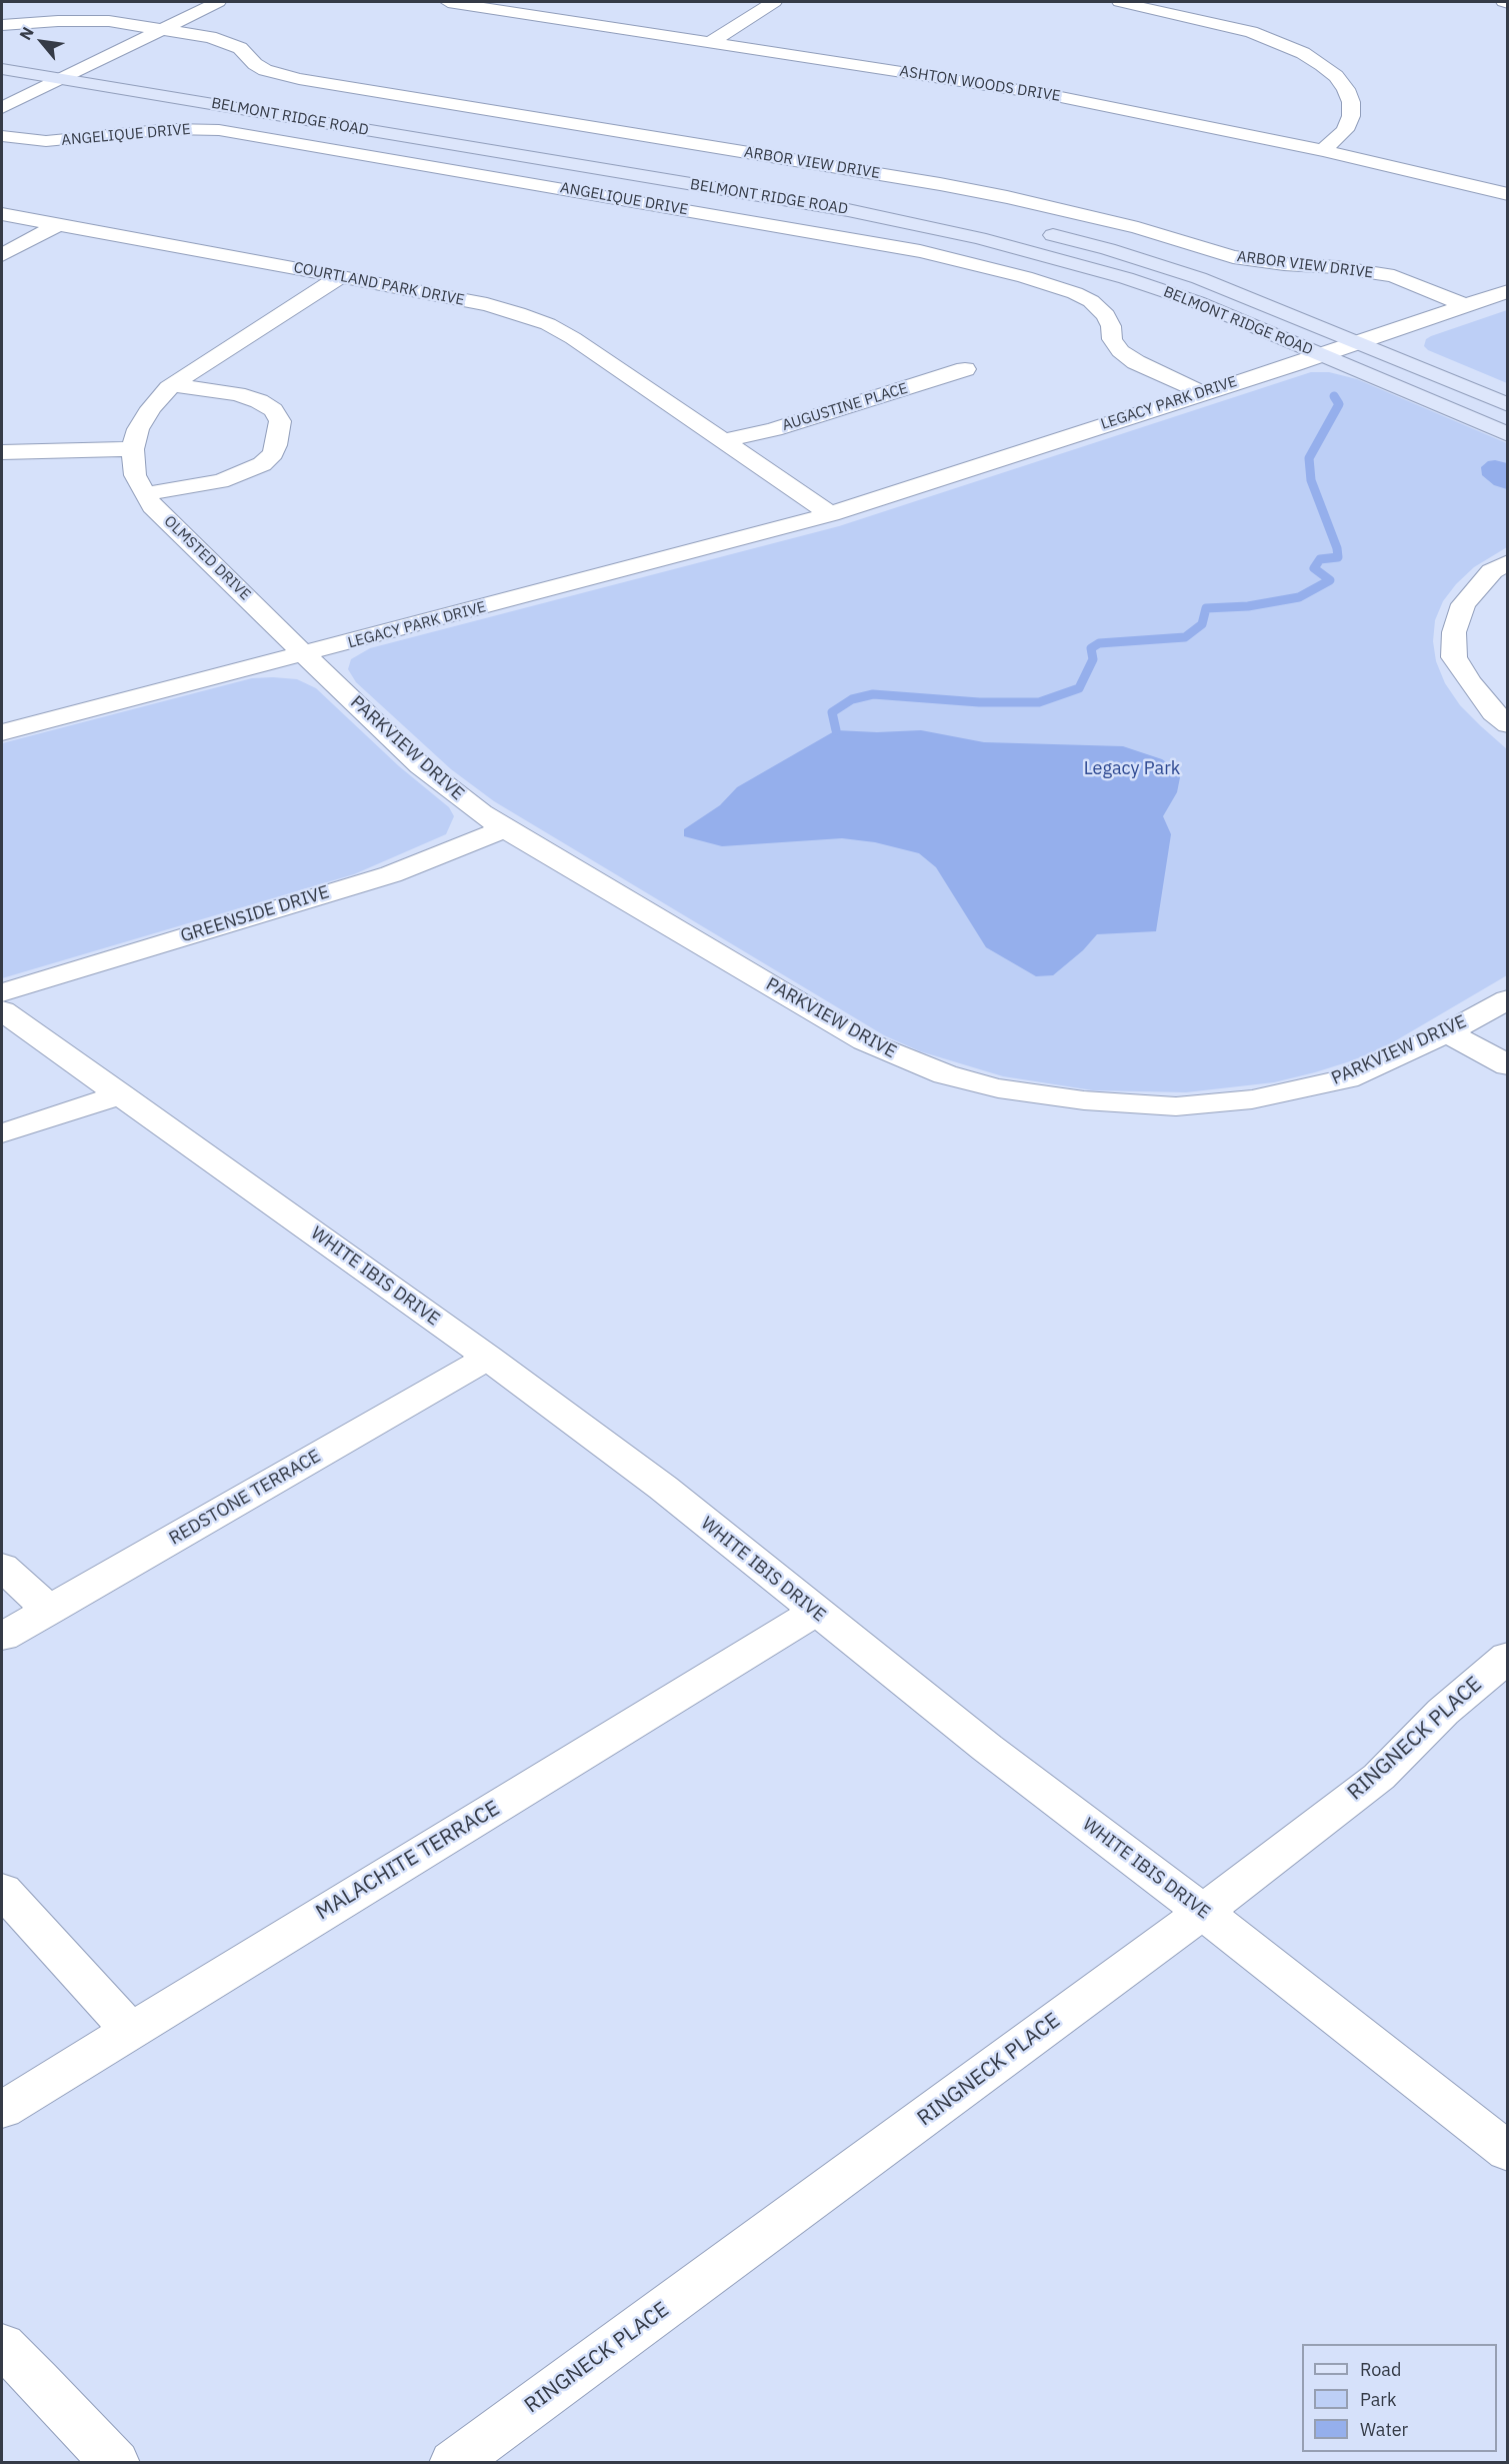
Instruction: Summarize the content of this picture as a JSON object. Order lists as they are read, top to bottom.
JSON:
{
  "streets": {
    "main road": ["BELMONT RIDGE ROAD"],
    "street": [
      "ASHTON WOODS DRIVE",
      "ANGELIQUE DRIVE",
      "ARBOR VIEW DRIVE",
      "COURTLAND PARK DRIVE",
      "LEGACY PARK DRIVE",
      "AUGUSTINE PLACE",
      "OLMSTED DRIVE",
      "PARKVIEW DRIVE",
      "GREENSIDE DRIVE",
      "WHITE IBIS DRIVE",
      "REDSTONE TERRACE",
      "RINGNECK PLACE",
      "MALACHITE TERRACE"
    ]
  },
  "crossings": [
    ["BELMONT RIDGE ROAD", "LEGACY PARK DRIVE"],
    ["ANGELIQUE DRIVE", "LEGACY PARK DRIVE"],
    ["ARBOR VIEW DRIVE", "LEGACY PARK DRIVE"],
    ["COURTLAND PARK DRIVE", "AUGUSTINE PLACE"],
    ["COURTLAND PARK DRIVE", "OLMSTED DRIVE"],
    ["LEGACY PARK DRIVE", "OLMSTED DRIVE"],
    ["LEGACY PARK DRIVE", "PARKVIEW DRIVE"],
    ["OLMSTED DRIVE", "PARKVIEW DRIVE"],
    ["PARKVIEW DRIVE", "GREENSIDE DRIVE"],
    ["WHITE IBIS DRIVE", "REDSTONE TERRACE"],
    ["WHITE IBIS DRIVE", "RINGNECK PLACE"],
    ["WHITE IBIS DRIVE", "MALACHITE TERRACE"]
  ],
  "parks": ["Legacy Park"],
  "legend": ["Road", "Park", "Water"],
  "north": "top left"
}
